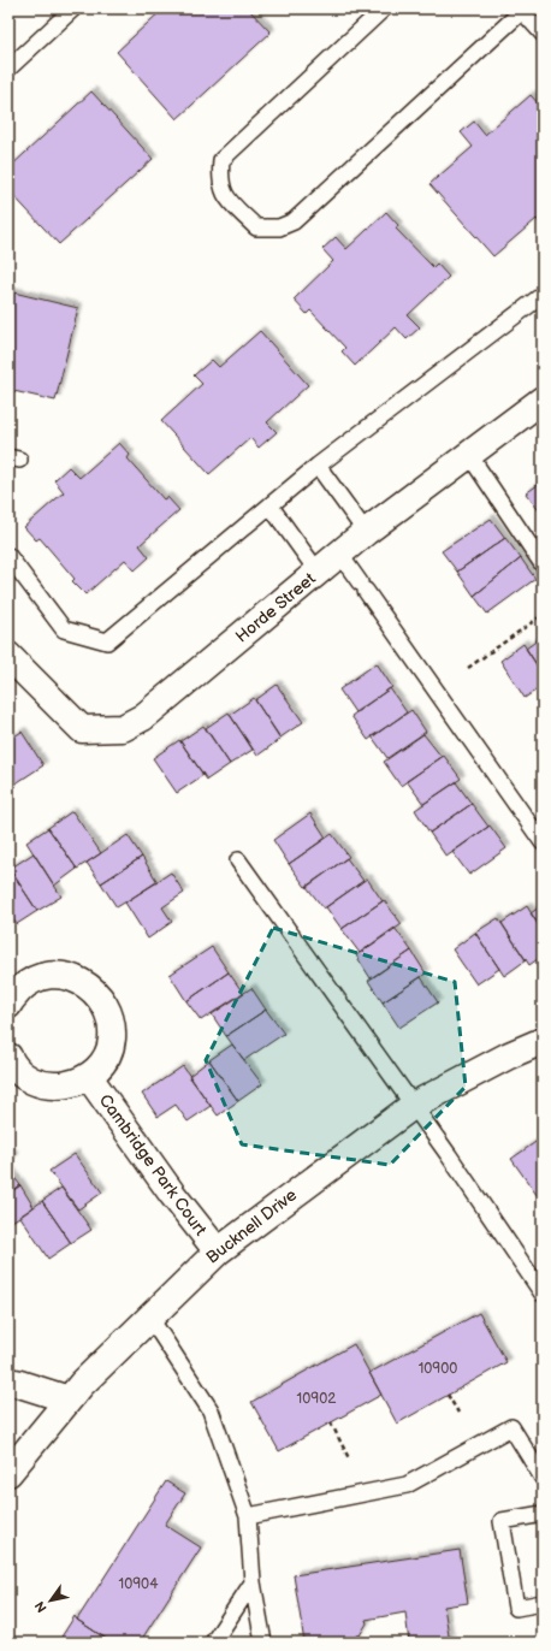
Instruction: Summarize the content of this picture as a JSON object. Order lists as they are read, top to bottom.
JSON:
{
  "streets": {
    "street": ["Horde Street", "Cambridge Park Court", "Bucknell Drive"]
  },
  "crossings": [
    ["Cambridge Park Court", "Bucknell Drive"]
  ],
  "house_numbers": ["10900", "10902", "10904"],
  "north": "bottom left"
}
